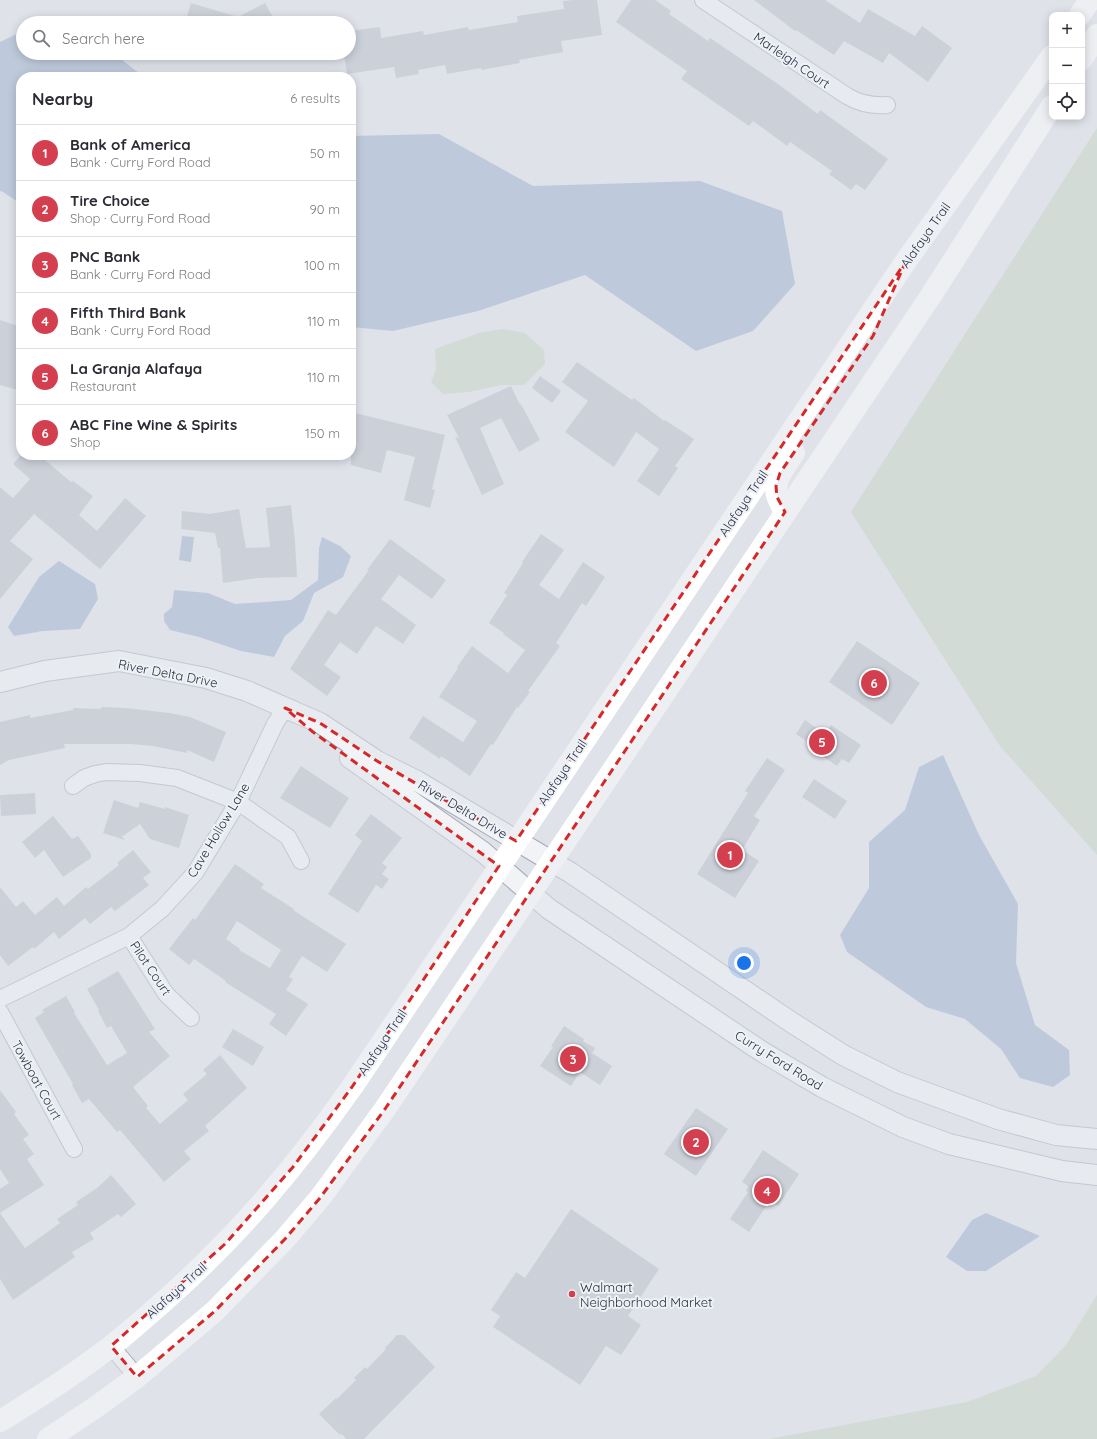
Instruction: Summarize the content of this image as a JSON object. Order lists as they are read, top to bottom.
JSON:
{
  "streets": {
    "main road": ["Alafaya Trail"],
    "street": [
      "Marleigh Court",
      "River Delta Drive",
      "Cave Hollow Lane",
      "Pilot Court",
      "Curry Ford Road",
      "Towboat Court"
    ]
  },
  "crossings": [
    ["Alafaya Trail", "River Delta Drive"],
    ["Alafaya Trail", "Curry Ford Road"],
    ["River Delta Drive", "Cave Hollow Lane"],
    ["River Delta Drive", "Curry Ford Road"],
    ["Cave Hollow Lane", "Pilot Court"]
  ],
  "places": ["Walmart Neighborhood Market"],
  "page": {
    "map_buttons": ["+", "−"],
    "search": "Search here",
    "heading": ["Nearby", "6 results"],
    "list": [
      {
        "mark": "1",
        "name": "Bank of America",
        "note": "Bank · Curry Ford Road",
        "value": "50 m"
      },
      {
        "mark": "2",
        "name": "Tire Choice",
        "note": "Shop · Curry Ford Road",
        "value": "90 m"
      },
      {
        "mark": "3",
        "name": "PNC Bank",
        "note": "Bank · Curry Ford Road",
        "value": "100 m"
      },
      {
        "mark": "4",
        "name": "Fifth Third Bank",
        "note": "Bank · Curry Ford Road",
        "value": "110 m"
      },
      {
        "mark": "5",
        "name": "La Granja Alafaya",
        "note": "Restaurant",
        "value": "110 m"
      },
      {
        "mark": "6",
        "name": "ABC Fine Wine & Spirits",
        "note": "Shop",
        "value": "150 m"
      }
    ],
    "pins": [
      "6",
      "5",
      "1",
      "3",
      "2",
      "4"
    ]
  }
}
